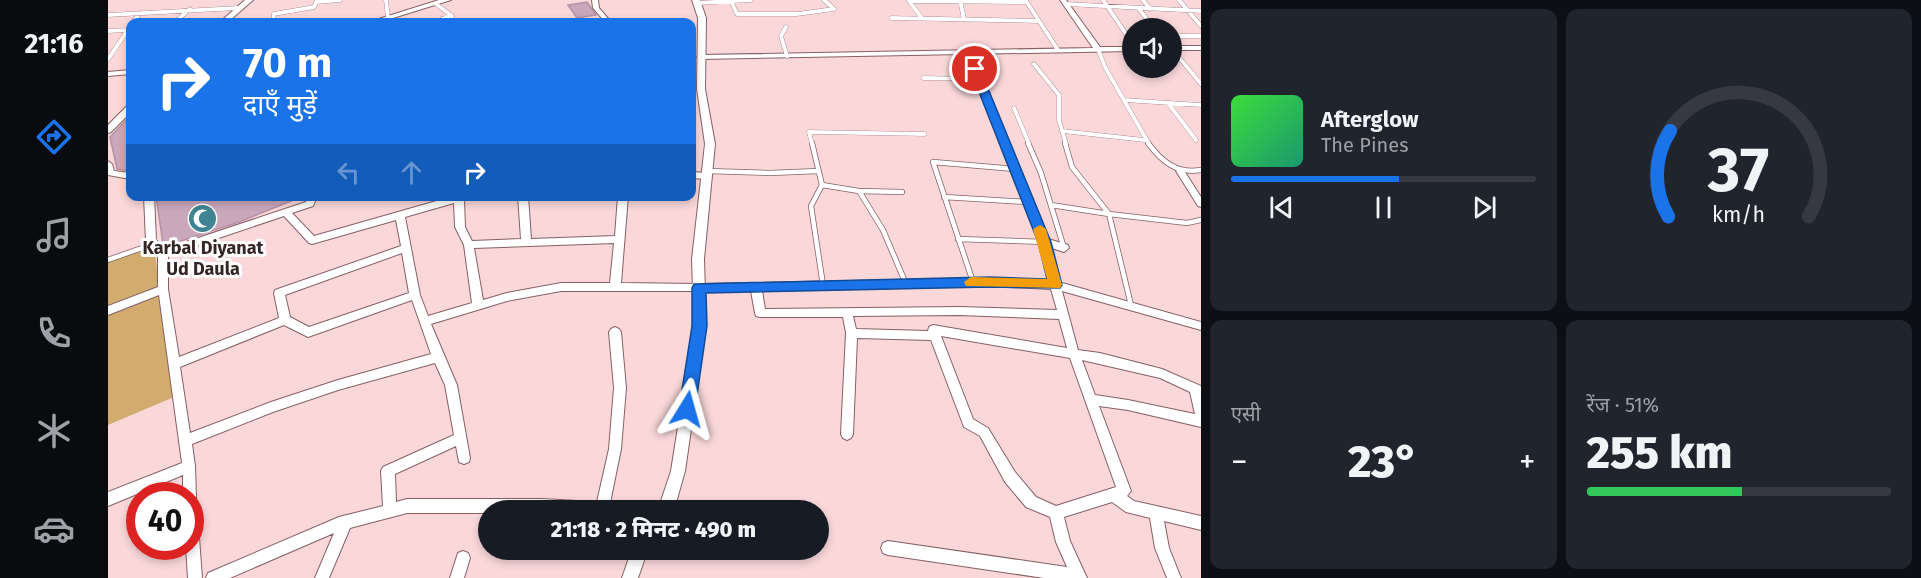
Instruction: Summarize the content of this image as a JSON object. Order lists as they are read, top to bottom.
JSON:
{
  "places": {
    "mosque": ["Karbal Diyanat Ud Daula"]
  },
  "page": {
    "tabs": "21:16",
    "turn": ["70 m", "दाएँ मुड़ें"],
    "song": ["Afterglow", "The Pines"],
    "tile": [
      "एसी",
      ["रेंज · 51%", "255 km"]
    ],
    "heat": ["−", "23°", "+"],
    "limit": "40",
    "trip": "21:18 · 2 मिनट · 490 m",
    "gauge": ["37", "km/h"]
  }
}
